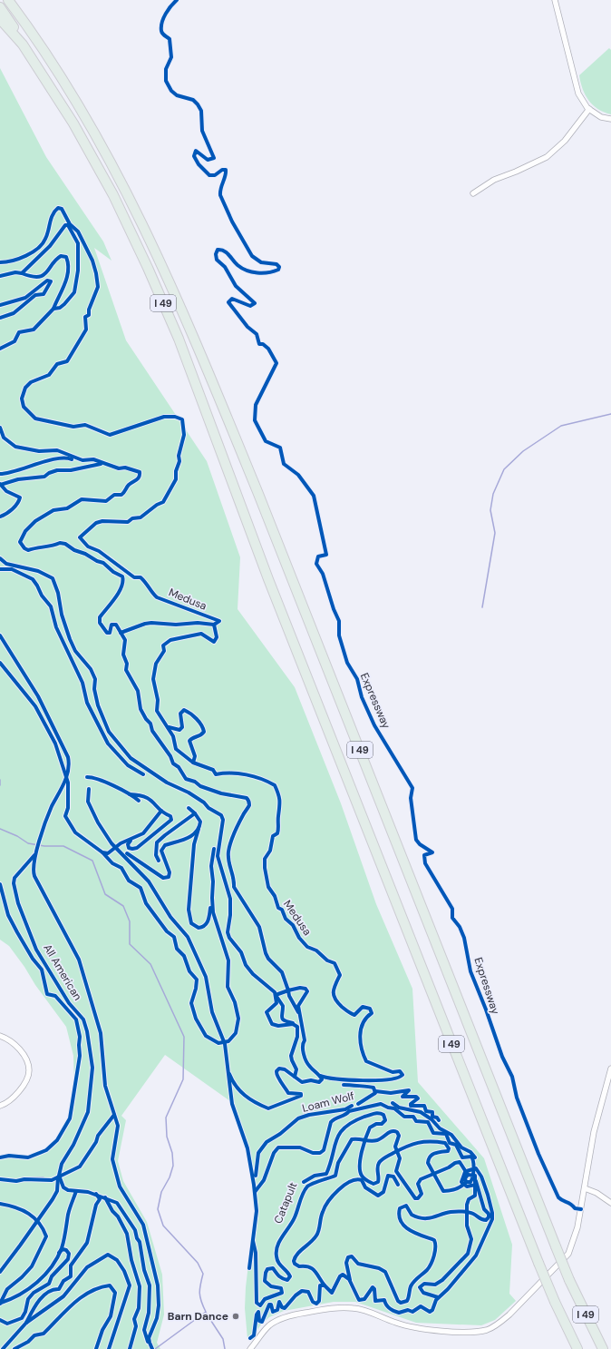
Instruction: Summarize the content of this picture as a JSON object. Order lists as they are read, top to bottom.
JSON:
{
  "streets": {
    "highway": ["I 49"],
    "cycle path": [
      "Medusa",
      "Expressway",
      "All American",
      "Loam Wolf",
      "Catapult"
    ]
  },
  "places": ["Barn Dance"]
}
